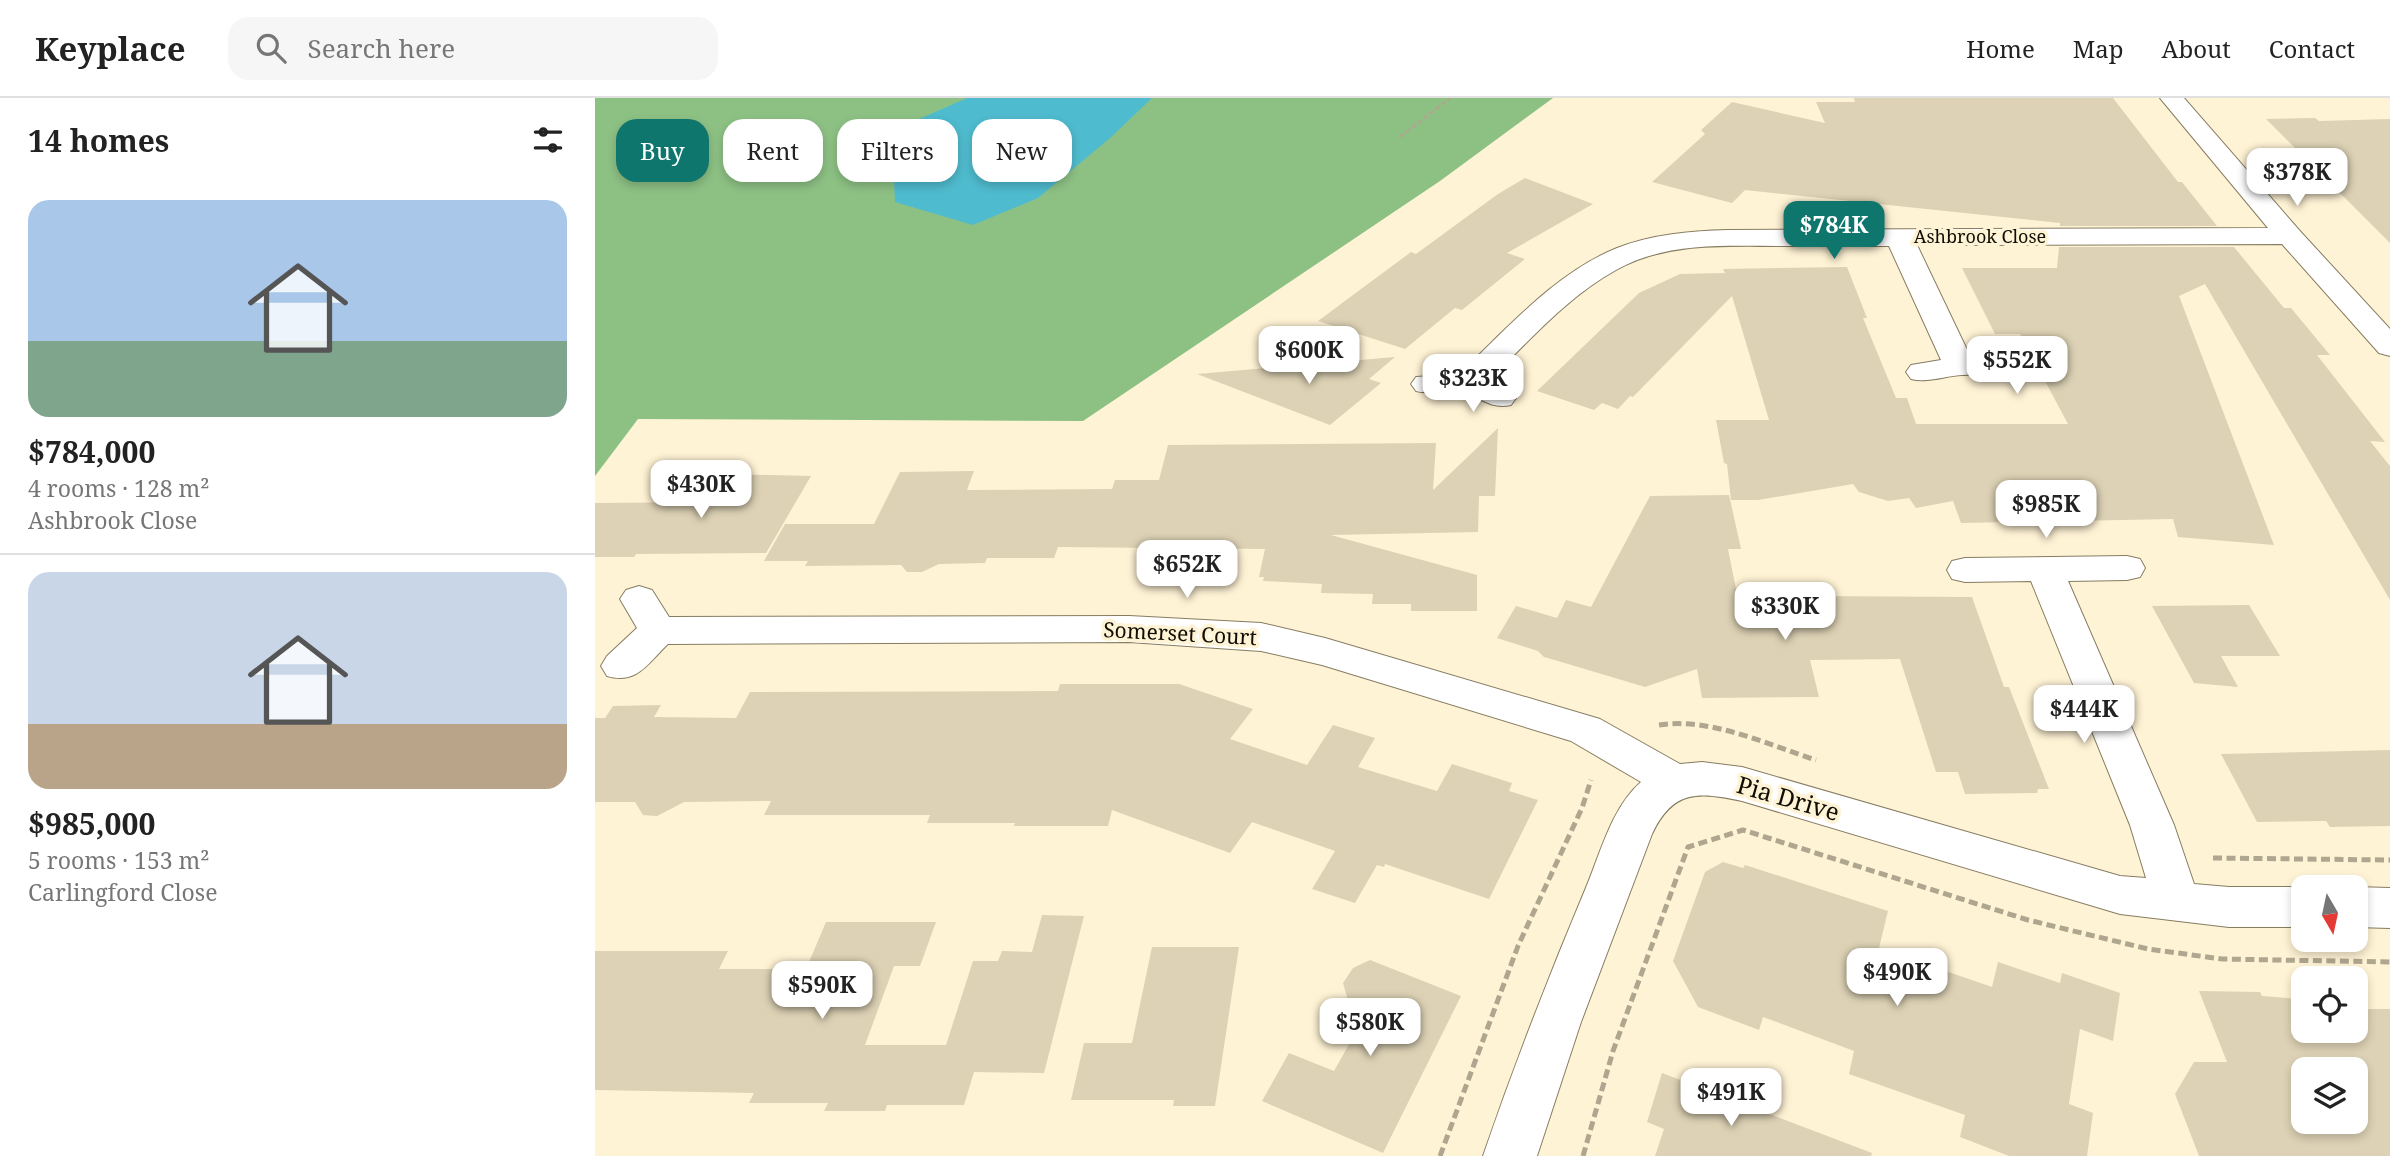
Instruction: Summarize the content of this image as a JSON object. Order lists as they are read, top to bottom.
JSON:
{
  "streets": {
    "street": ["Ashbrook Close", "Somerset Court", "Pia Drive"]
  },
  "crossings": [
    ["Somerset Court", "Pia Drive"]
  ],
  "north": "bottom",
  "page": {
    "header": "Keyplace",
    "search": "Search here",
    "nav": [
      "Home",
      "Map",
      "About",
      "Contact"
    ],
    "heading": "14 homes",
    "chip": [
      "Buy",
      "Rent",
      "Filters",
      "New"
    ],
    "price": [
      "$378K",
      "$784K",
      "$600K",
      "$552K",
      "$323K",
      "$430K",
      "$985K",
      "$652K",
      "$330K",
      "$444K",
      "$490K",
      "$590K",
      "$580K",
      "$491K"
    ],
    "list": [
      {
        "name": "$784,000",
        "note": "4 rooms · 128 m² · Ashbrook Close"
      },
      {
        "name": "$985,000",
        "note": "5 rooms · 153 m² · Carlingford Close"
      }
    ]
  }
}
